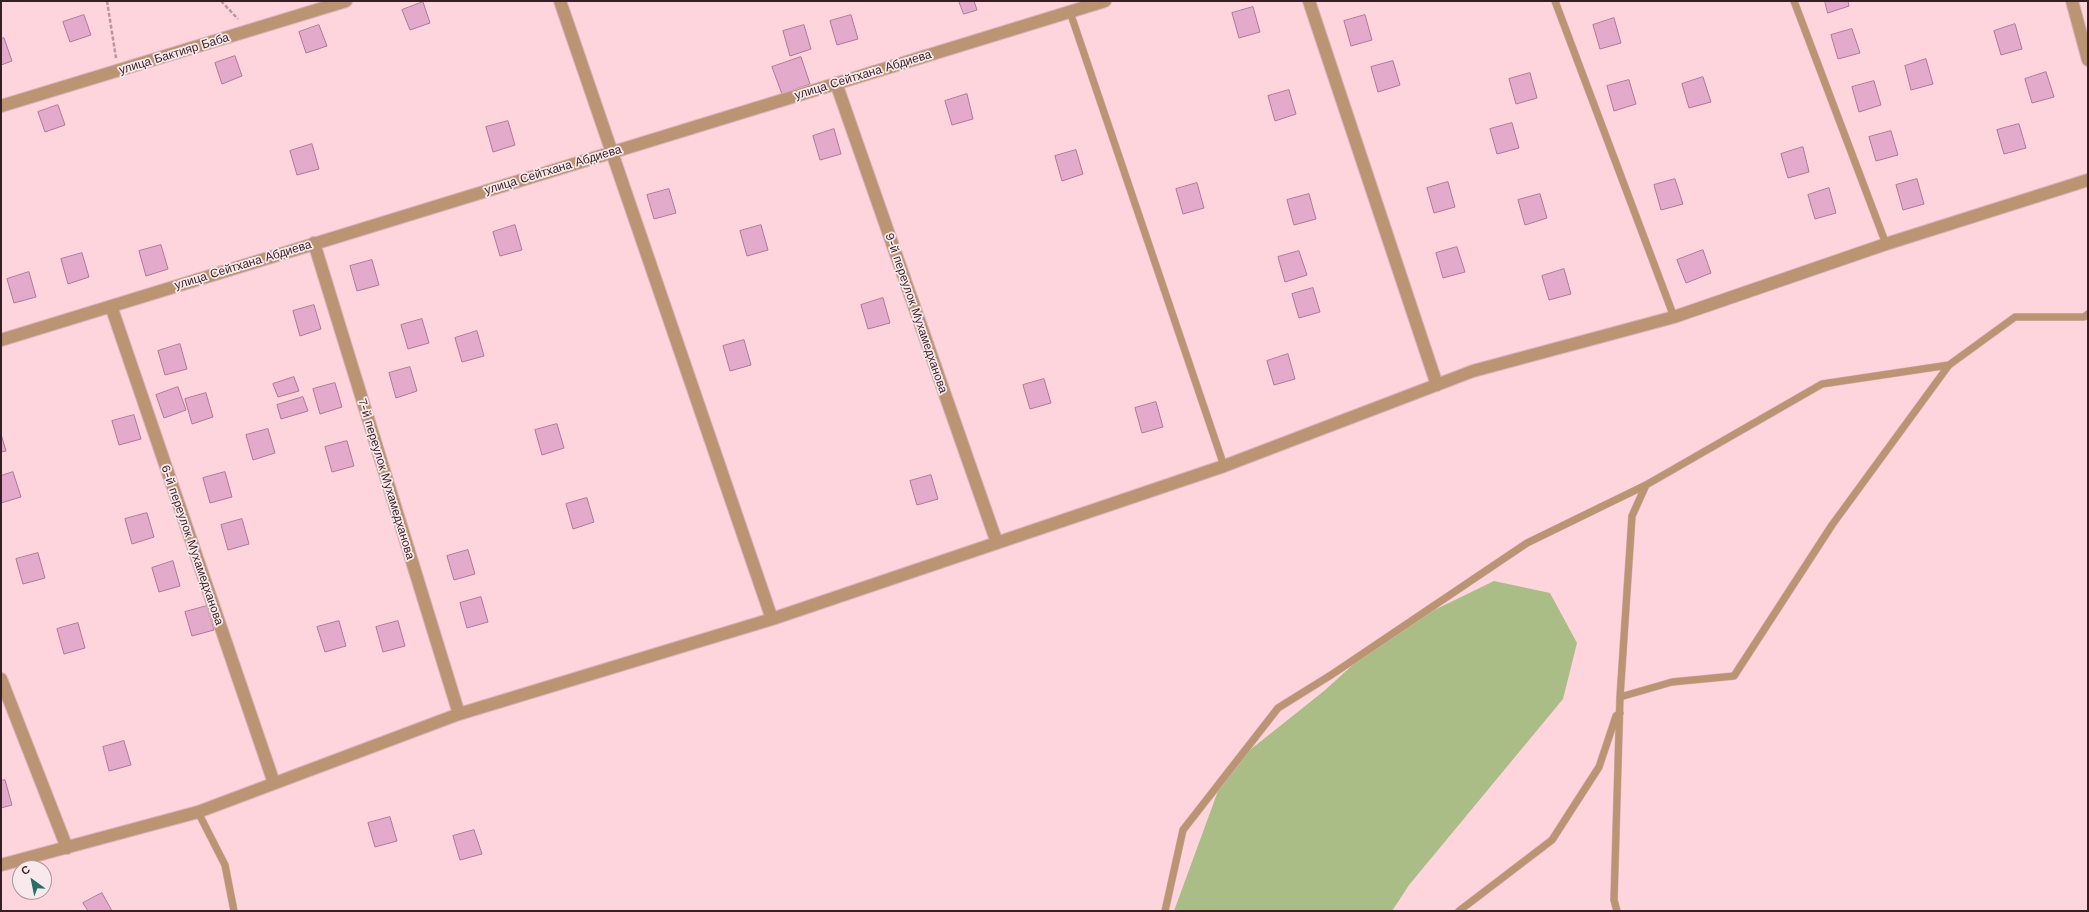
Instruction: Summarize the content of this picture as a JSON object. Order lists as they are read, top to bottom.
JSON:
{
  "streets": {
    "street": [
      "улица Бактияр Баба",
      "улица Сейтхана Абдиева",
      "9-й переулок Мухамедханова",
      "7-й переулок Мухамедханова",
      "6-й переулок Мухамедханова"
    ]
  },
  "crossings": [
    ["улица Сейтхана Абдиева", "9-й переулок Мухамедханова"],
    ["улица Сейтхана Абдиева", "7-й переулок Мухамедханова"],
    ["улица Сейтхана Абдиева", "6-й переулок Мухамедханова"]
  ],
  "north": "top left"
}
